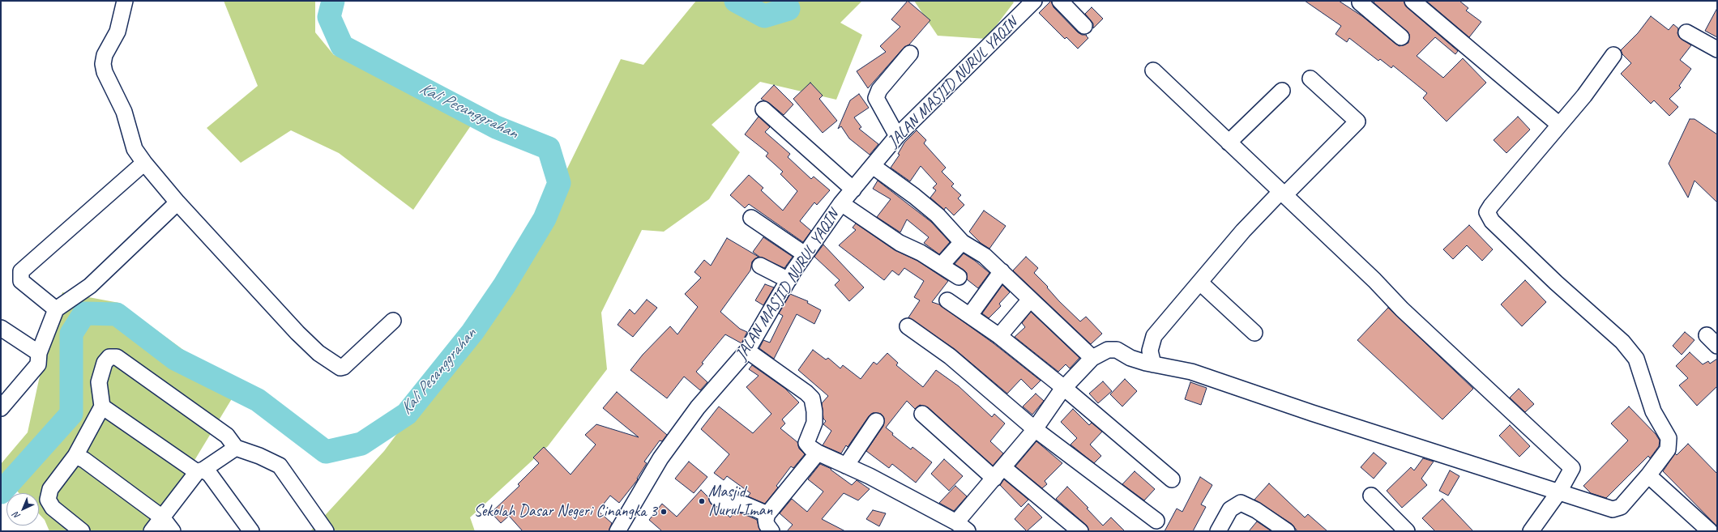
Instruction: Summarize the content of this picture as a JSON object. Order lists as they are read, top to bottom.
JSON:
{
  "streets": {
    "street": ["JALAN MASJID NURUL YAQIN"]
  },
  "water": ["Kali Pesanggrahan"],
  "places": ["Masjid Nurul Iman", "Sekolah Dasar Negeri Cinangka 3"],
  "north": "bottom left"
}
